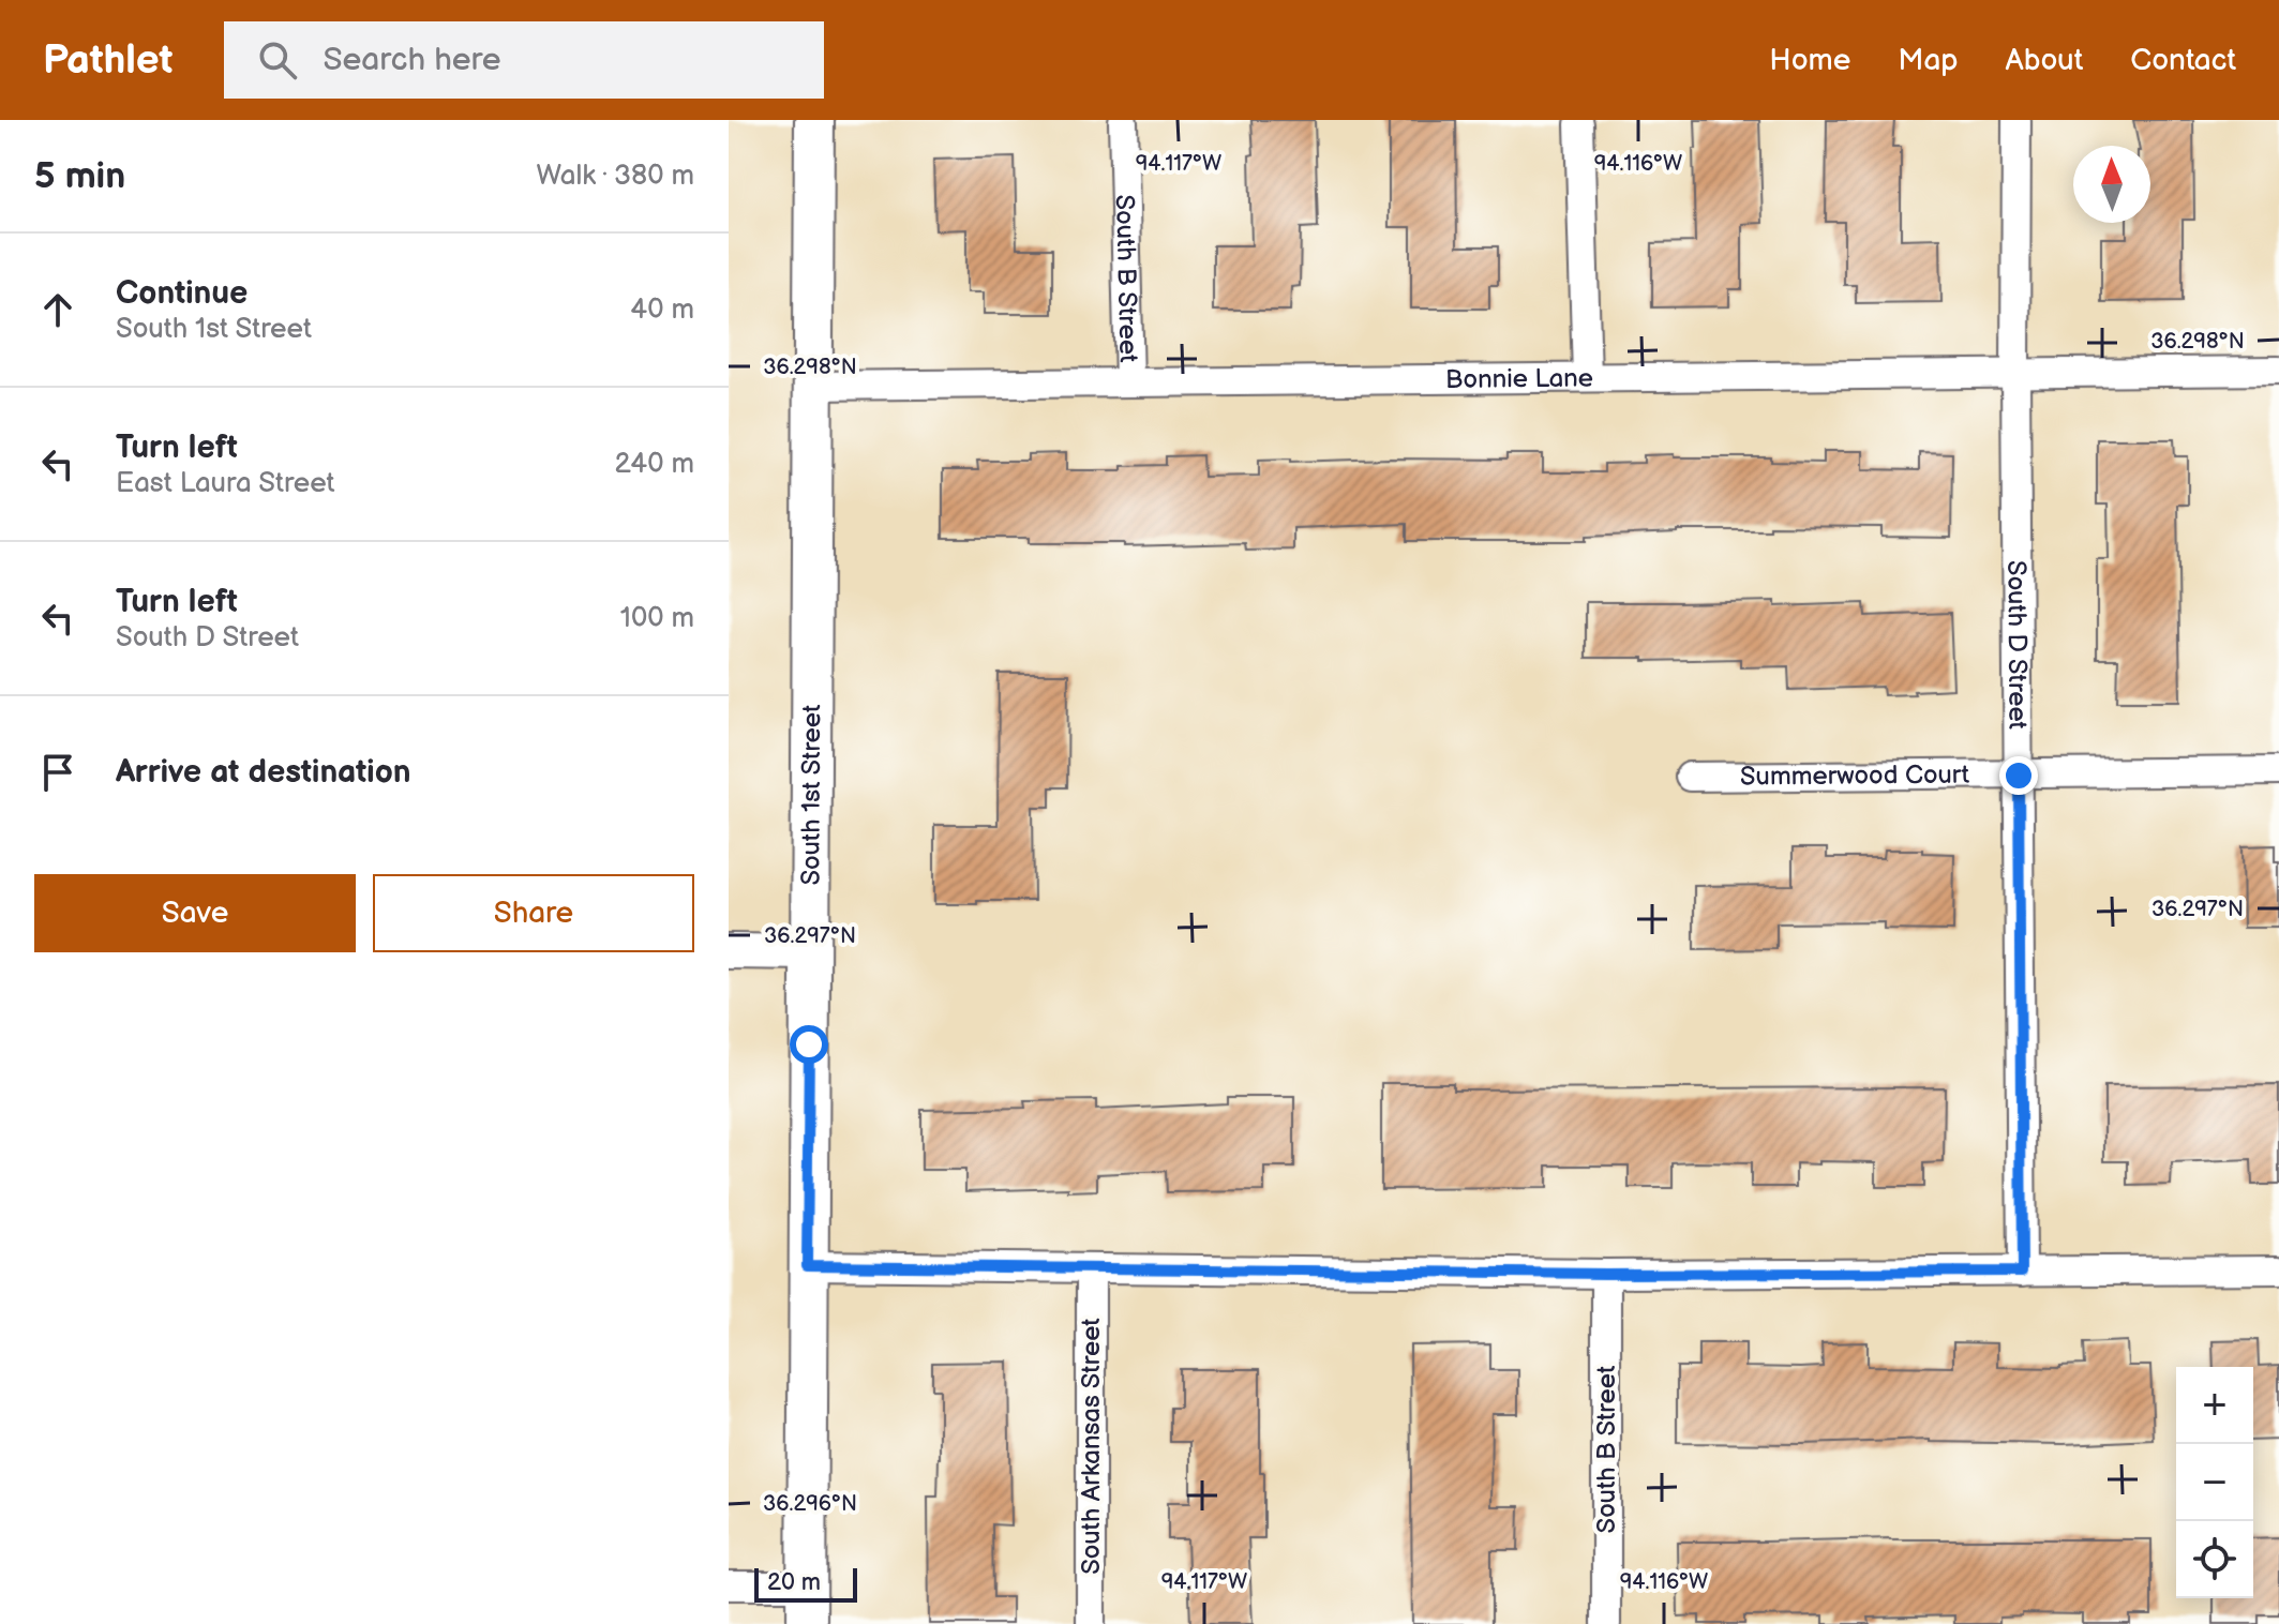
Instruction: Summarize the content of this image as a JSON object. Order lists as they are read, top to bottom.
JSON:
{
  "streets": {
    "main road": ["South 1st Street"],
    "street": [
      "South B Street",
      "Bonnie Lane",
      "South D Street",
      "Summerwood Court",
      "South Arkansas Street"
    ]
  },
  "crossings": [
    ["South B Street", "Bonnie Lane"],
    ["Bonnie Lane", "South D Street"],
    ["Bonnie Lane", "South 1st Street"],
    ["South D Street", "Summerwood Court"]
  ],
  "scale_bar": "20 m",
  "north": "top",
  "page": {
    "header": "Pathlet",
    "search": "Search here",
    "nav": [
      "Home",
      "Map",
      "About",
      "Contact"
    ],
    "heading": ["5 min", "Walk · 380 m"],
    "list": [
      ["Continue", "South 1st Street", "40 m"],
      ["Turn left", "East Laura Street", "240 m"],
      ["Turn left", "South D Street", "100 m"],
      "Arrive at destination"
    ],
    "buttons": ["Save", "Share"],
    "map_buttons": ["+", "−"],
    "scale": "20 m"
  },
  "coordinates": [
    "94.117°W",
    "94.116°W",
    "36.298°N",
    "36.297°N",
    "36.296°N"
  ]
}
